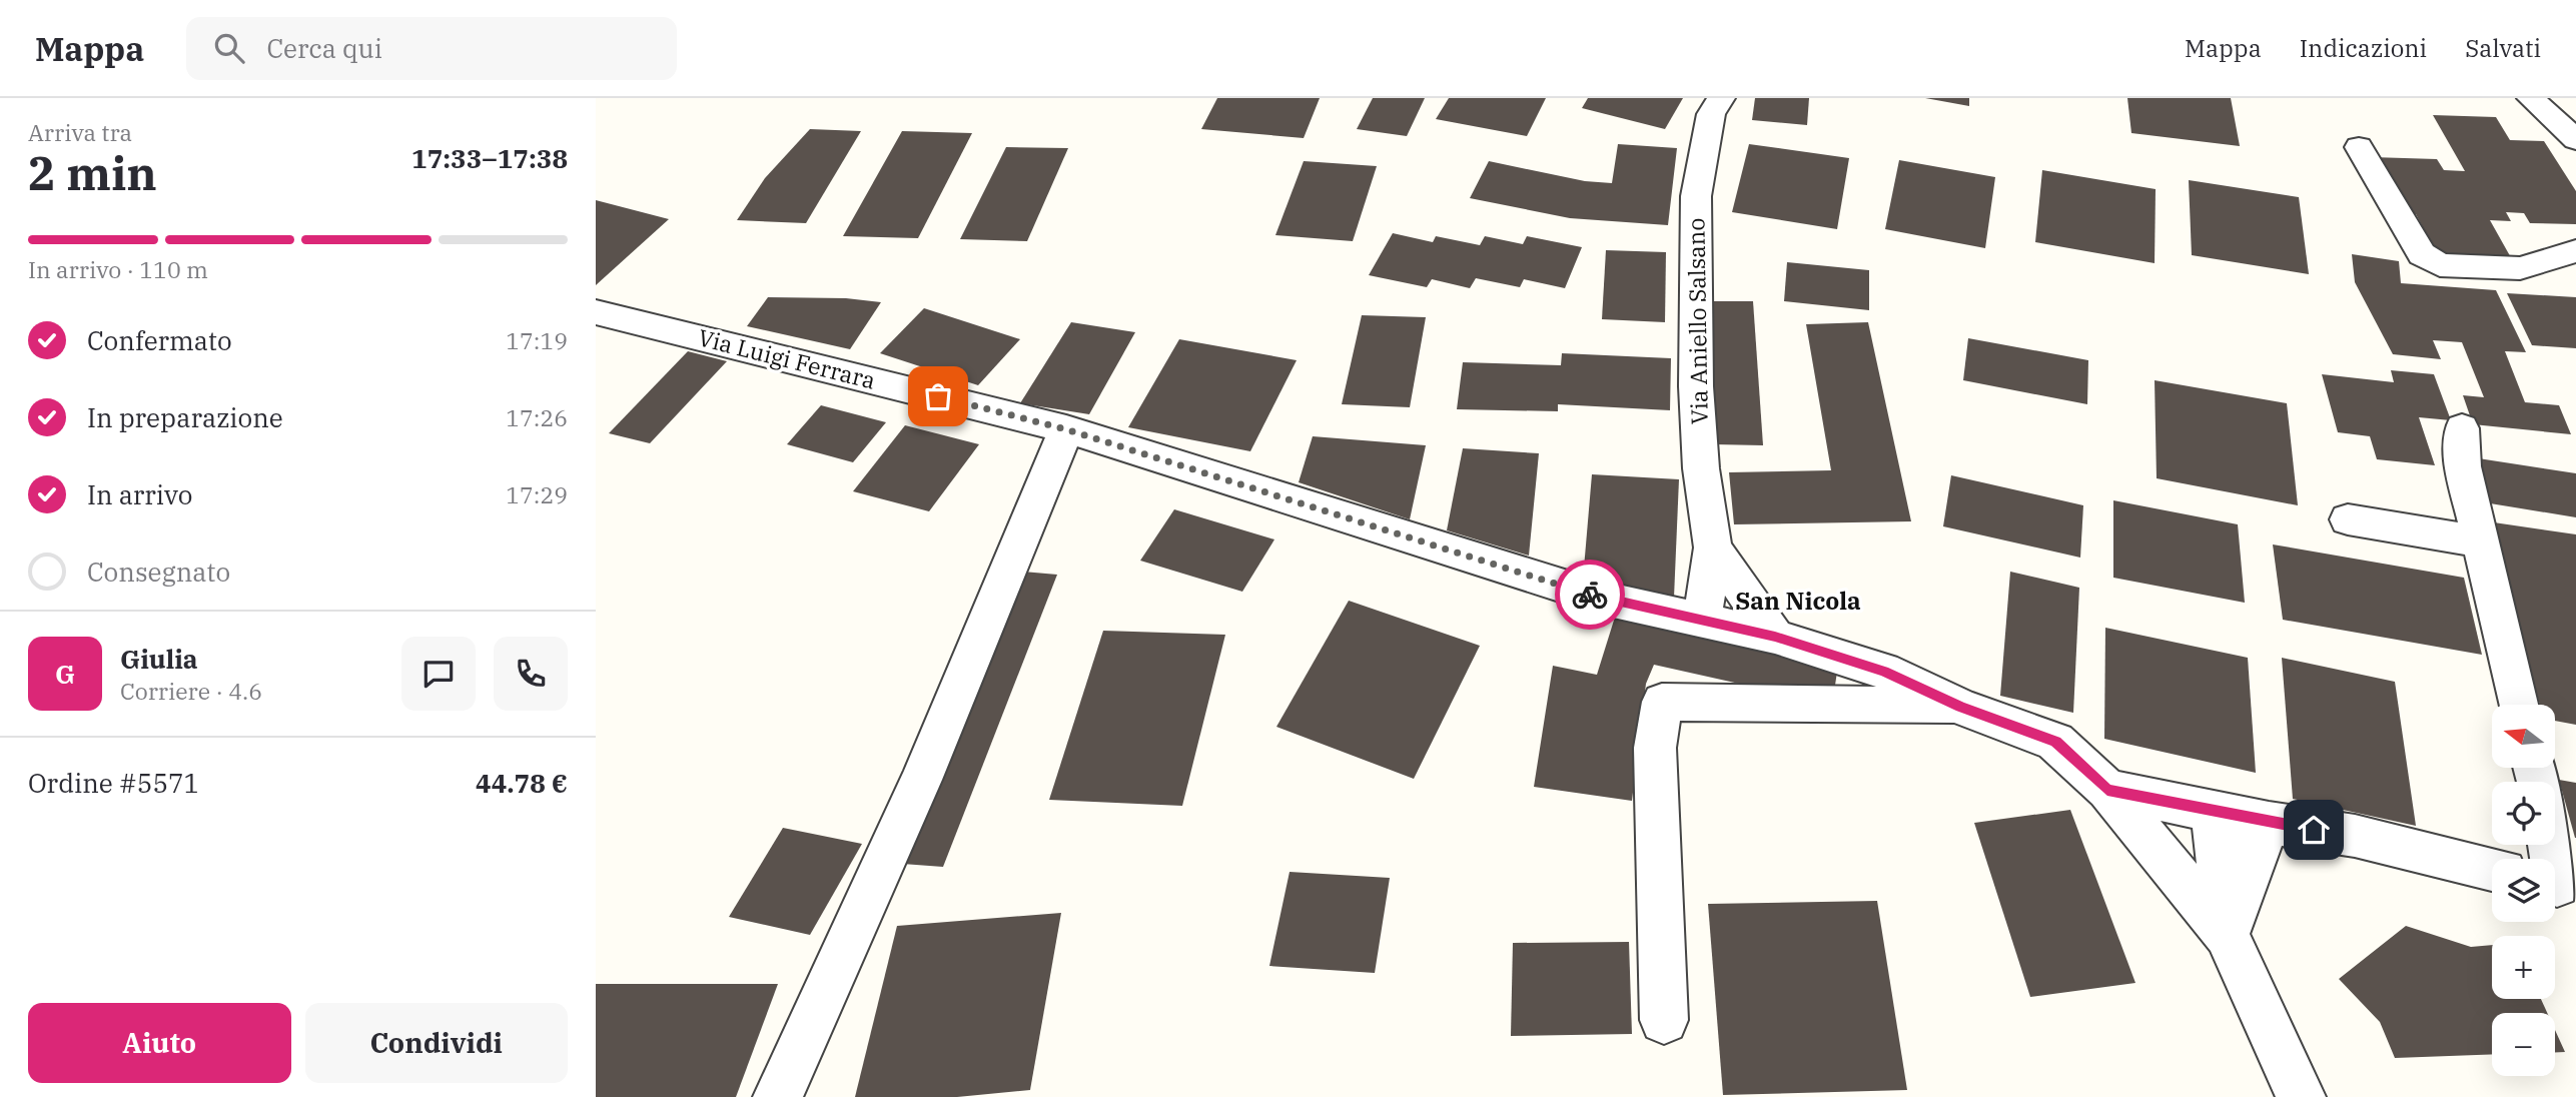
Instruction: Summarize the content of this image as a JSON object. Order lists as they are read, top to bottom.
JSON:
{
  "streets": {
    "street": ["Via Aniello Salsano", "Via Luigi Ferrara"]
  },
  "crossings": [
    ["Via Aniello Salsano", "Via Luigi Ferrara"]
  ],
  "districts": ["San Nicola"],
  "north": "left",
  "page": {
    "header": "Mappa",
    "search": "Cerca qui",
    "nav": ["Mappa", "Indicazioni", "Salvati"],
    "heading": ["2 min", "Arriva tra", "17:33–17:38"],
    "panel": [
      "Giulia",
      "Corriere · 4.6",
      "Ordine #5571",
      "44.78 €"
    ],
    "bar": "In arrivo · 110 m",
    "list": [
      ["Confermato", "17:19"],
      ["In preparazione", "17:26"],
      ["In arrivo", "17:29"],
      "Consegnato"
    ],
    "round": "G",
    "map_buttons": ["+", "−"],
    "buttons": ["Aiuto", "Condividi"]
  }
}
